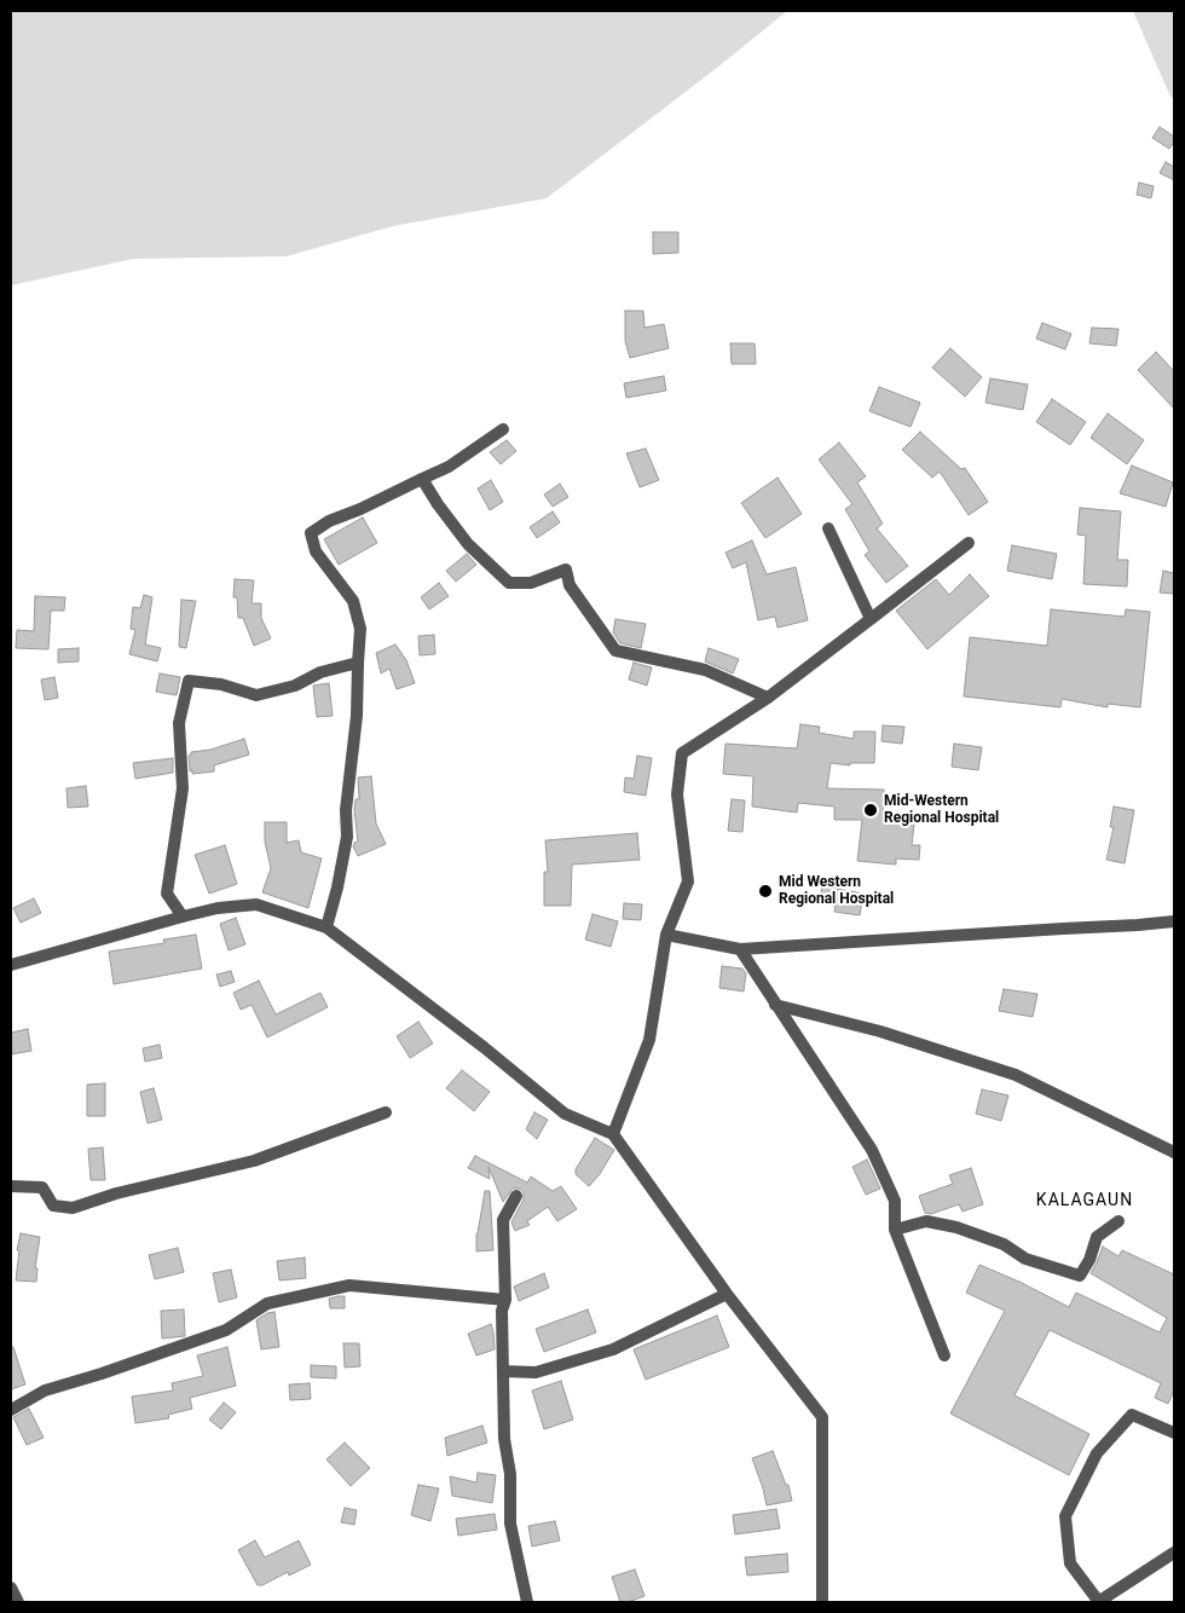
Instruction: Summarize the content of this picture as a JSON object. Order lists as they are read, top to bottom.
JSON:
{
  "districts": ["KALAGAUN"],
  "places": ["Mid-Western Regional Hospital", "Mid Western Regional Hospital"]
}
